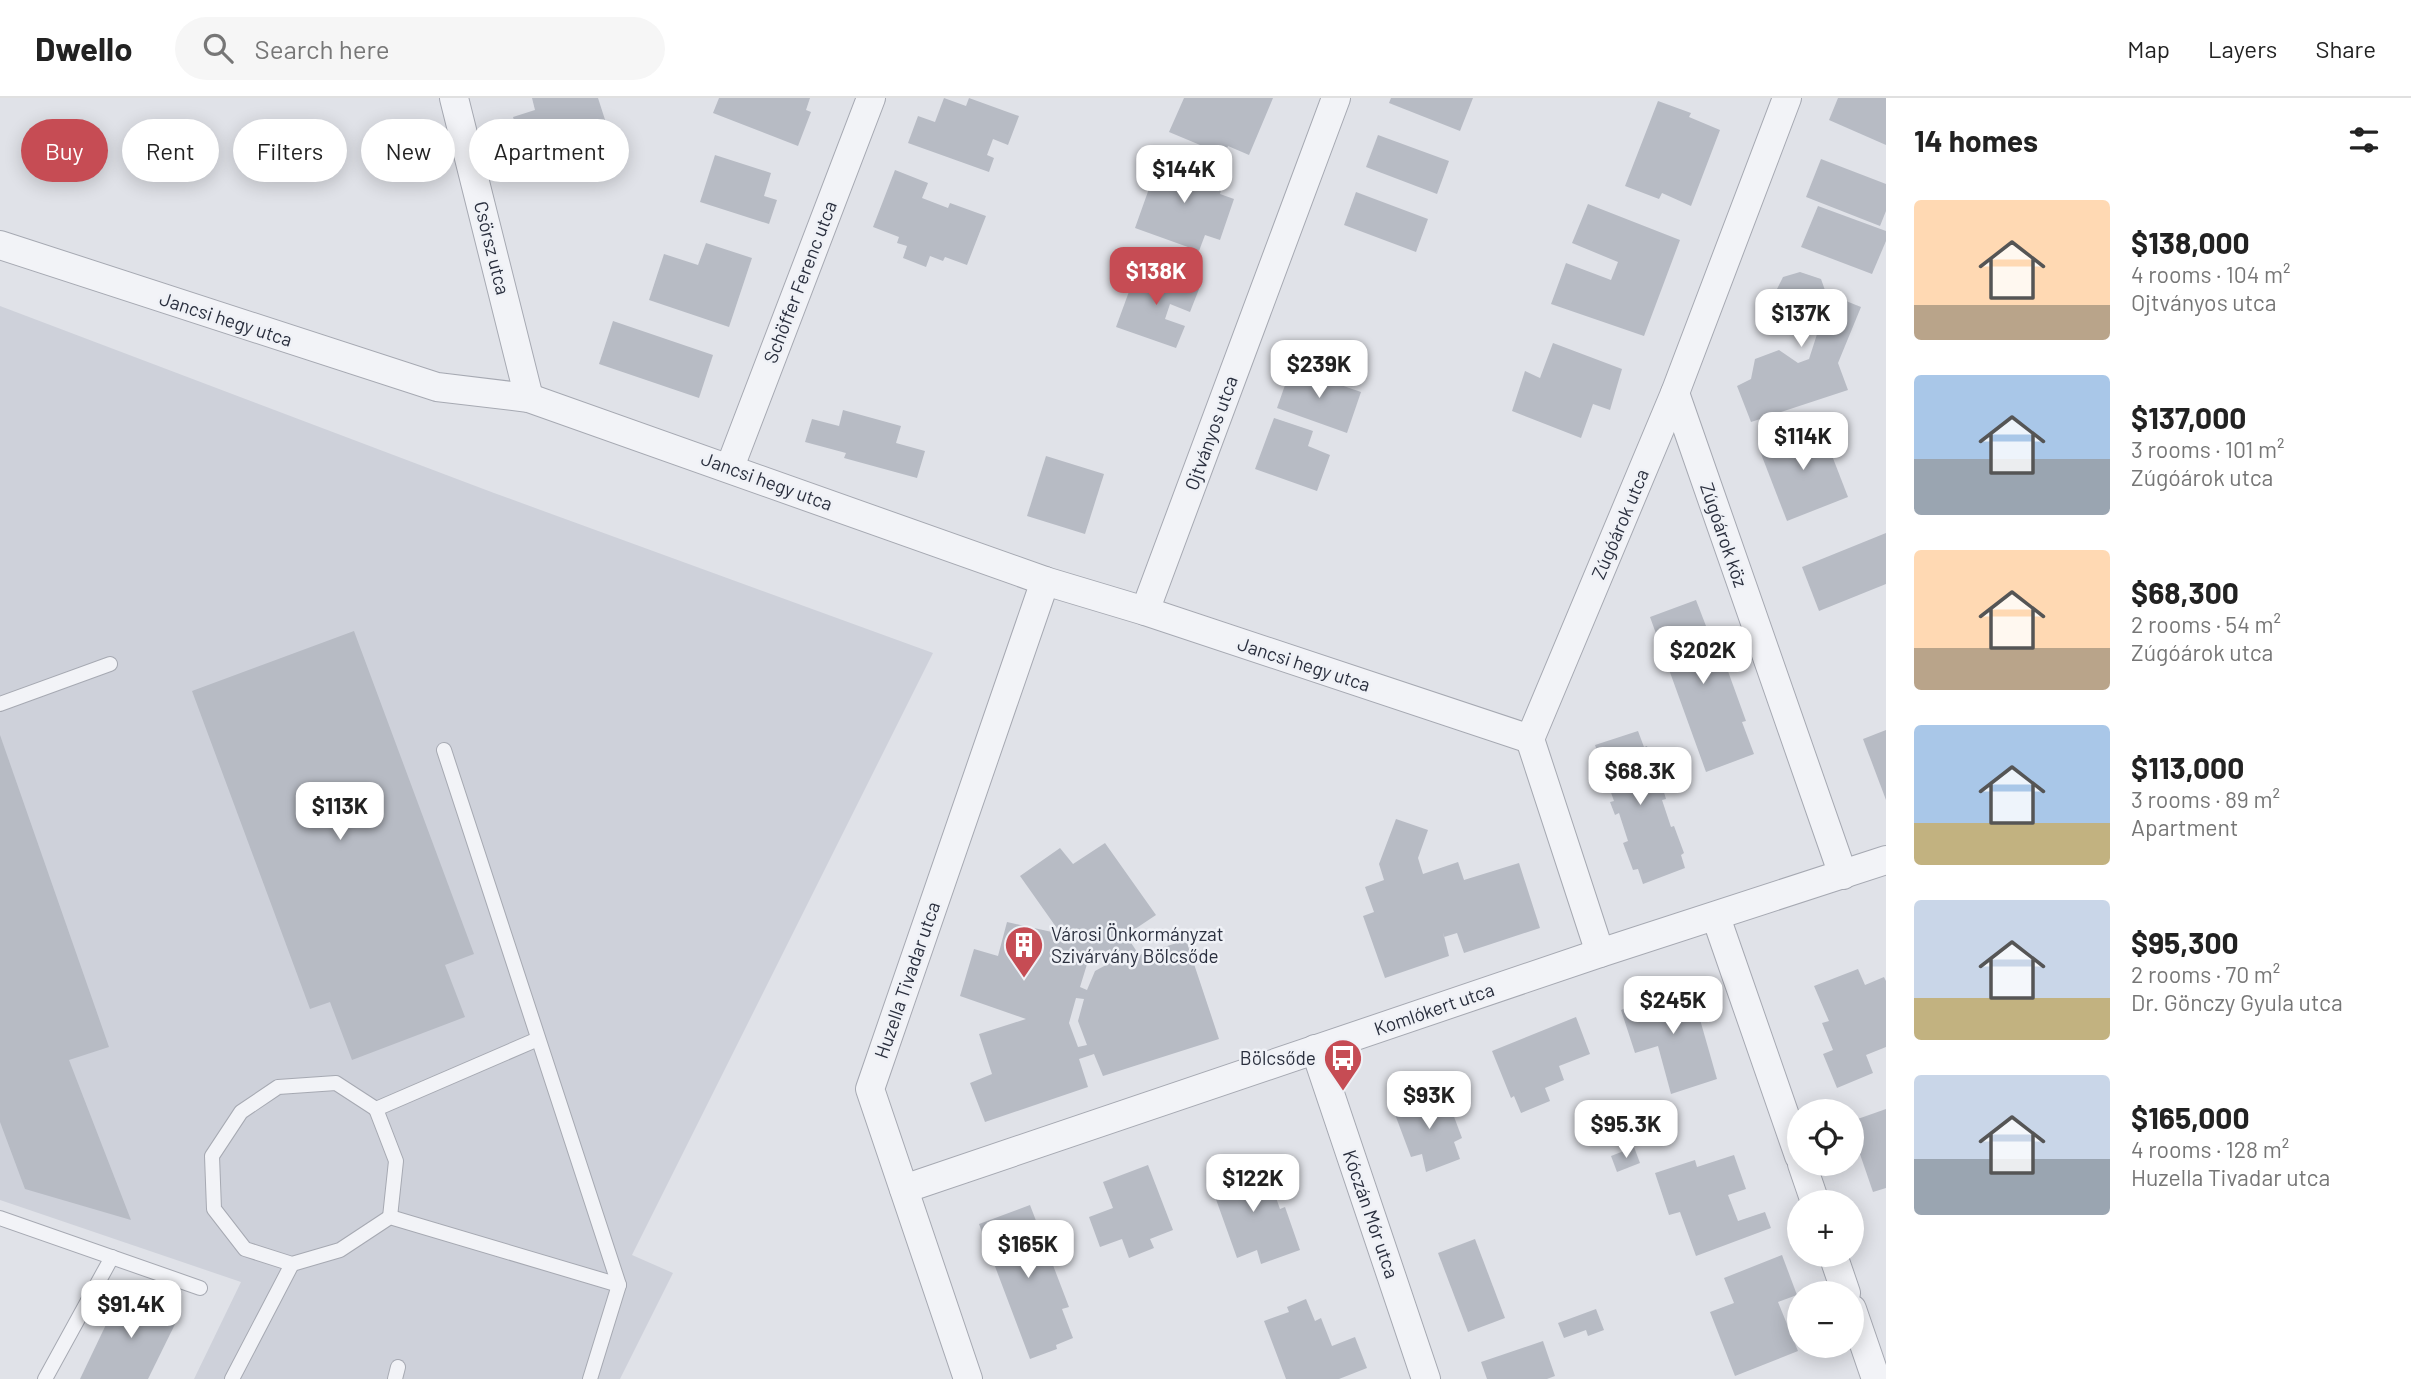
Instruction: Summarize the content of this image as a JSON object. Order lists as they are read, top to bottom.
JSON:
{
  "streets": {
    "street": [
      "Csörsz utca",
      "Schöffer Ferenc utca",
      "Jancsi hegy utca",
      "Ojtványos utca",
      "Zúgóárok utca",
      "Zúgóárok köz",
      "Huzella Tivadar utca",
      "Komlókert utca",
      "Kóczán Mór utca"
    ]
  },
  "crossings": [
    ["Csörsz utca", "Jancsi hegy utca"],
    ["Schöffer Ferenc utca", "Jancsi hegy utca"],
    ["Jancsi hegy utca", "Ojtványos utca"],
    ["Jancsi hegy utca", "Zúgóárok utca"],
    ["Jancsi hegy utca", "Huzella Tivadar utca"],
    ["Zúgóárok utca", "Zúgóárok köz"],
    ["Zúgóárok köz", "Komlókert utca"],
    ["Huzella Tivadar utca", "Komlókert utca"],
    ["Komlókert utca", "Kóczán Mór utca"]
  ],
  "places": {
    "building": ["Városi Önkormányzat Szivárvány Bölcsőde"],
    "bus stop": ["Bölcsőde"]
  },
  "page": {
    "header": "Dwello",
    "search": "Search here",
    "nav": ["Map", "Layers", "Share"],
    "heading": "14 homes",
    "chip": [
      "Buy",
      "Rent",
      "Filters",
      "New",
      "Apartment"
    ],
    "price": [
      "$144K",
      "$138K",
      "$137K",
      "$239K",
      "$114K",
      "$202K",
      "$68.3K",
      "$113K",
      "$245K",
      "$93K",
      "$95.3K",
      "$122K",
      "$165K",
      "$91.4K"
    ],
    "list": [
      {
        "name": "$138,000",
        "note": "4 rooms · 104 m² · Ojtványos utca"
      },
      {
        "name": "$137,000",
        "note": "3 rooms · 101 m² · Zúgóárok utca"
      },
      {
        "name": "$68,300",
        "note": "2 rooms · 54 m² · Zúgóárok utca"
      },
      {
        "name": "$113,000",
        "note": "3 rooms · 89 m² · Apartment"
      },
      {
        "name": "$95,300",
        "note": "2 rooms · 70 m² · Dr. Gönczy Gyula utca"
      },
      {
        "name": "$165,000",
        "note": "4 rooms · 128 m² · Huzella Tivadar utca"
      }
    ],
    "map_buttons": ["+", "−"]
  }
}
